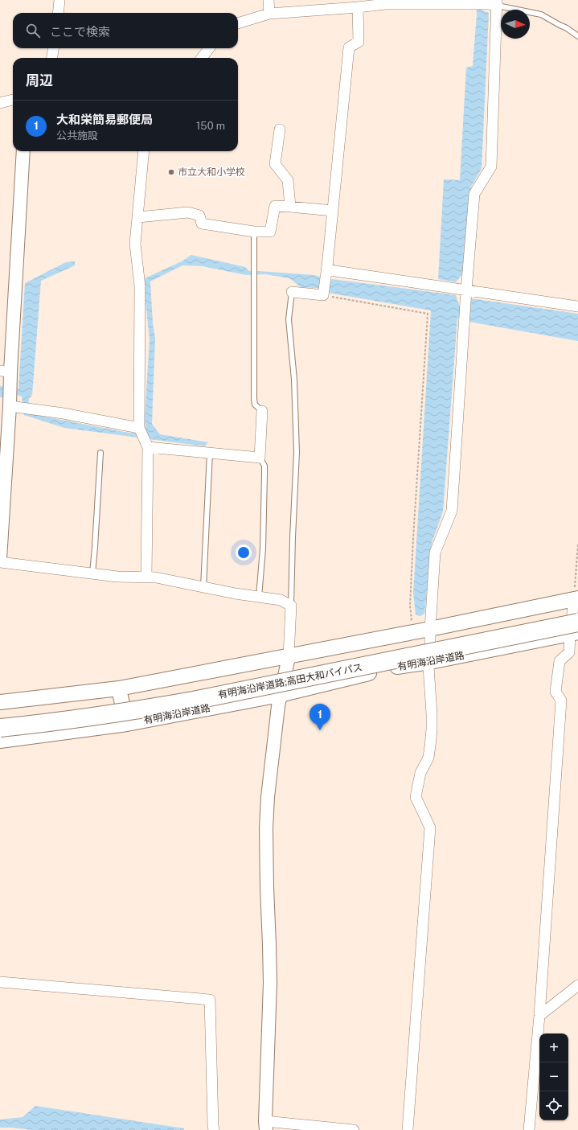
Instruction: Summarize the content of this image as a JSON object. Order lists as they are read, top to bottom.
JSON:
{
  "streets": {
    "highway": ["有明海沿岸道路;高田大和バイパス"],
    "main road": ["有明海沿岸道路"]
  },
  "crossings": [
    ["有明海沿岸道路", "有明海沿岸道路;高田大和バイパス"]
  ],
  "places": ["市立大和小学校"],
  "north": "right",
  "page": {
    "search": "ここで検索",
    "heading": "周辺",
    "list": [
      {
        "mark": "1",
        "name": "大和栄簡易郵便局",
        "note": "公共施設",
        "value": "150 m"
      }
    ],
    "pins": "1",
    "map_buttons": ["+", "−"]
  }
}
